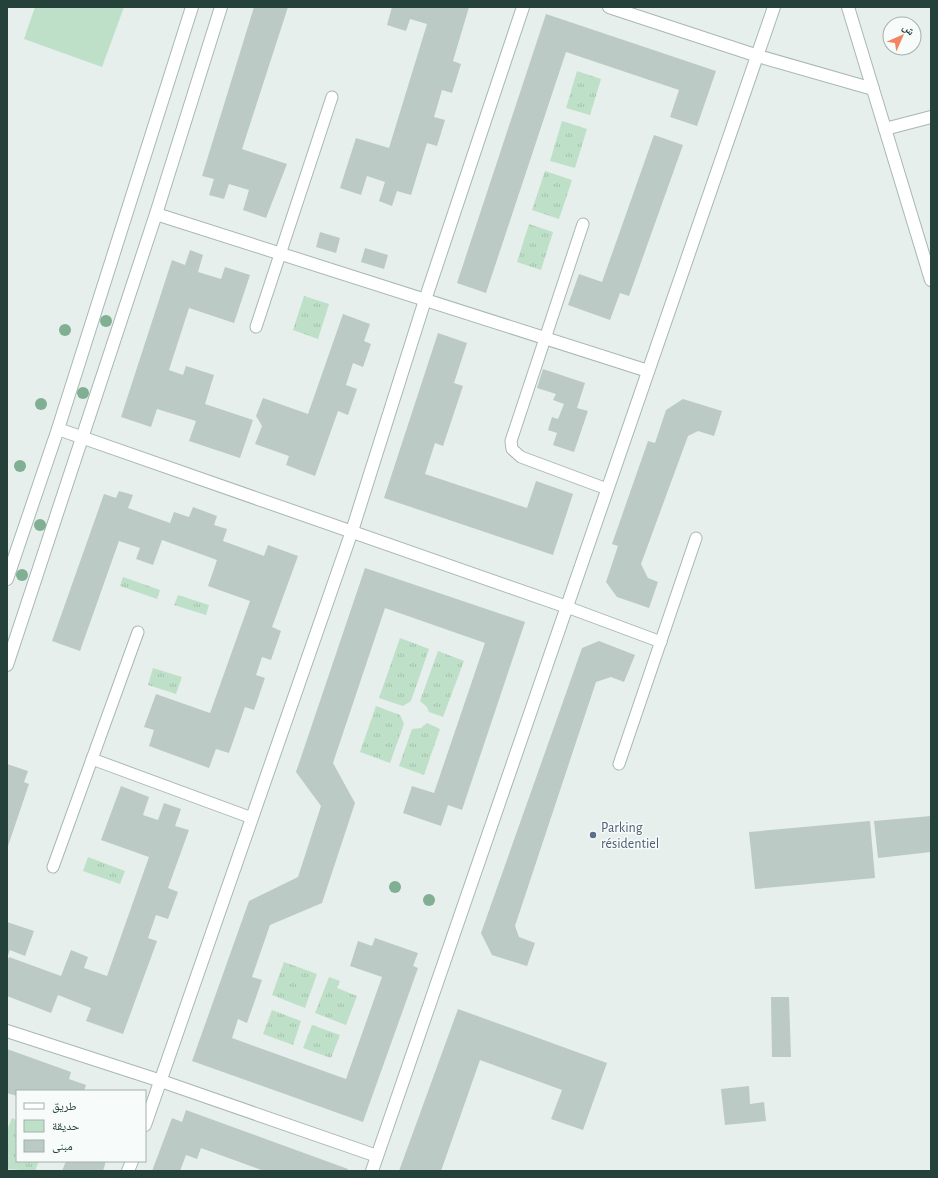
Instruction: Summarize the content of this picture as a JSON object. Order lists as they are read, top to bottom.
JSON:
{
  "places": ["Parking résidentiel"],
  "legend": ["طريق", "حديقة", "مبنى"],
  "north": "top right"
}
